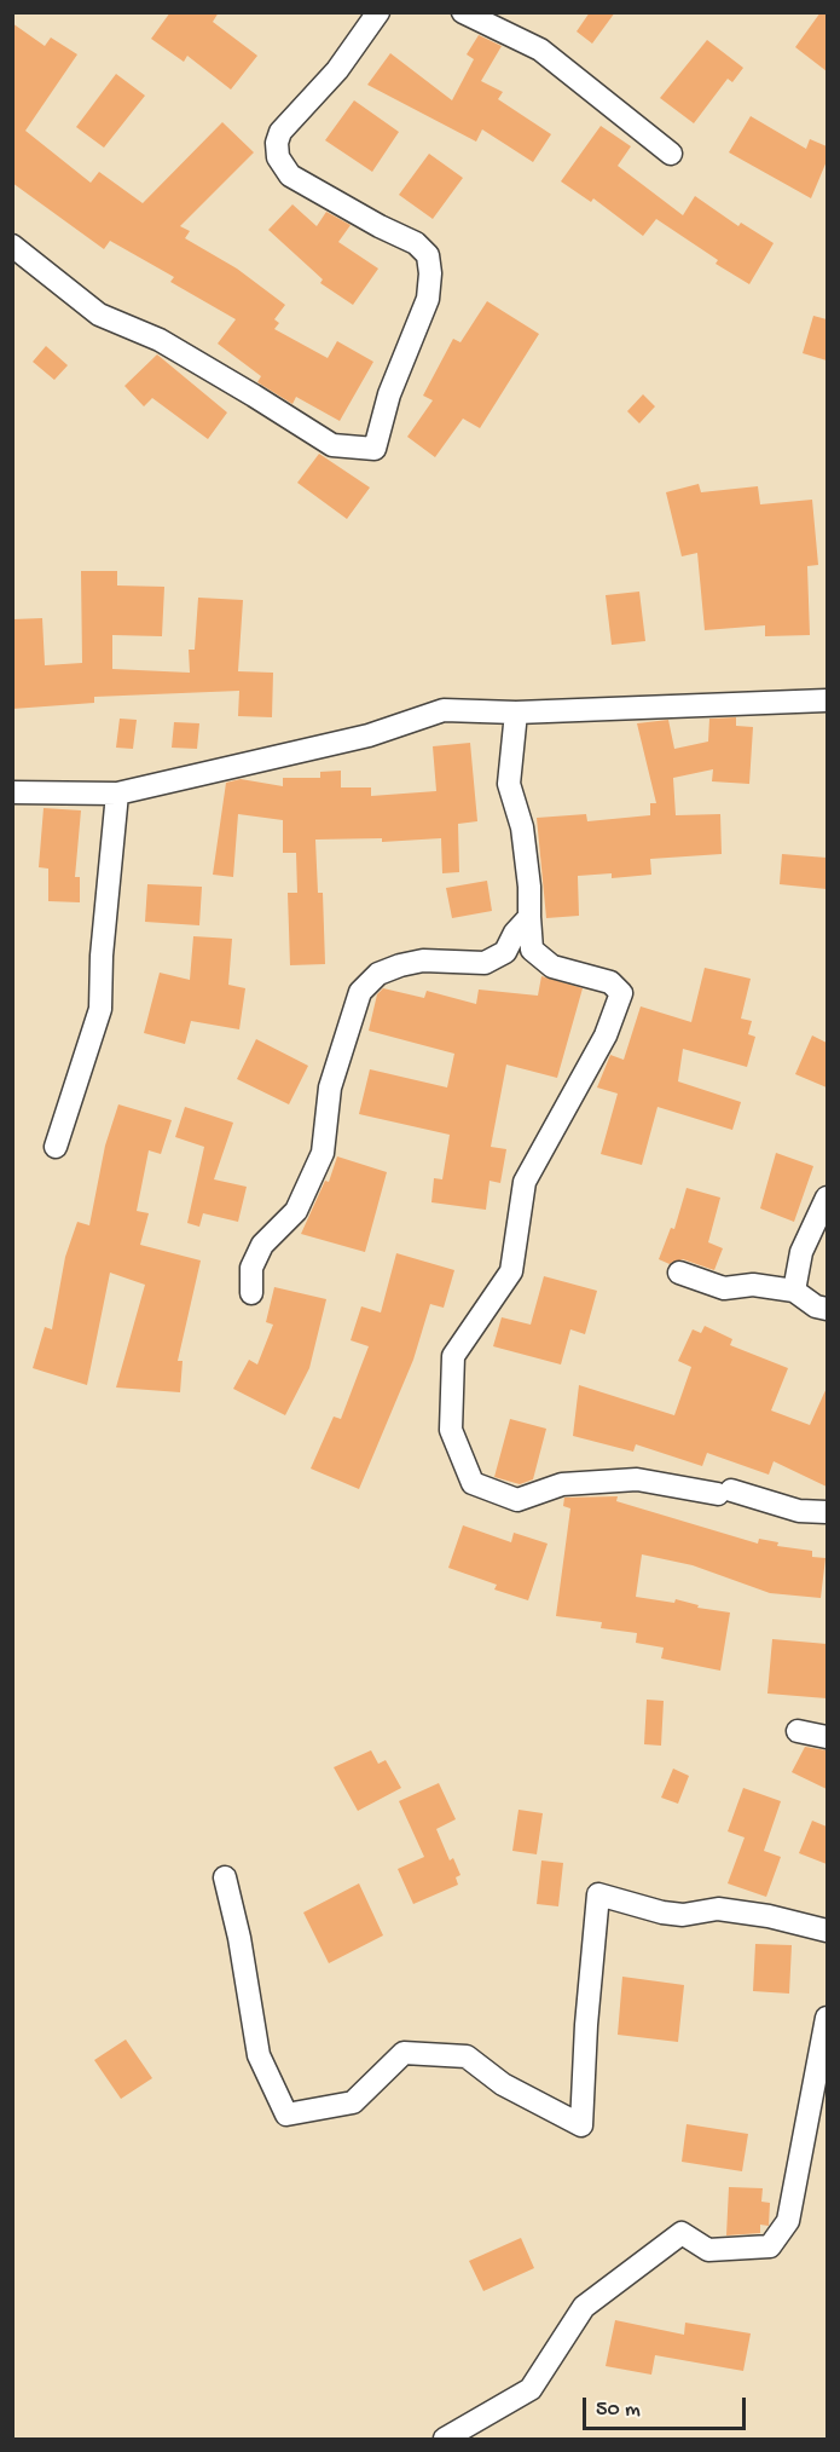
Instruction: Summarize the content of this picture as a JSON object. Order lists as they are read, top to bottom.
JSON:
{
  "scale_bar": "50 m"
}
